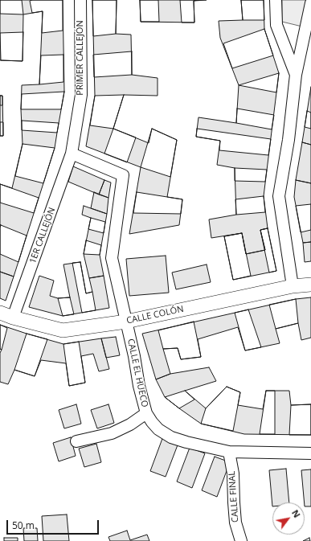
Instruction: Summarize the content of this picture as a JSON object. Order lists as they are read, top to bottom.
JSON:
{
  "streets": {
    "street": [
      "PRIMER CALLEJÓN",
      "1ER CALLEJÓN",
      "CALLE COLÓN",
      "CALLE EL HUECO",
      "CALLE FINAL"
    ]
  },
  "crossings": [
    ["PRIMER CALLEJÓN", "1ER CALLEJÓN"],
    ["PRIMER CALLEJÓN", "CALLE EL HUECO"],
    ["1ER CALLEJÓN", "CALLE COLÓN"],
    ["1ER CALLEJÓN", "CALLE EL HUECO"],
    ["CALLE COLÓN", "CALLE EL HUECO"],
    ["CALLE EL HUECO", "CALLE FINAL"]
  ],
  "scale_bar": "50 m",
  "north": "top right"
}
